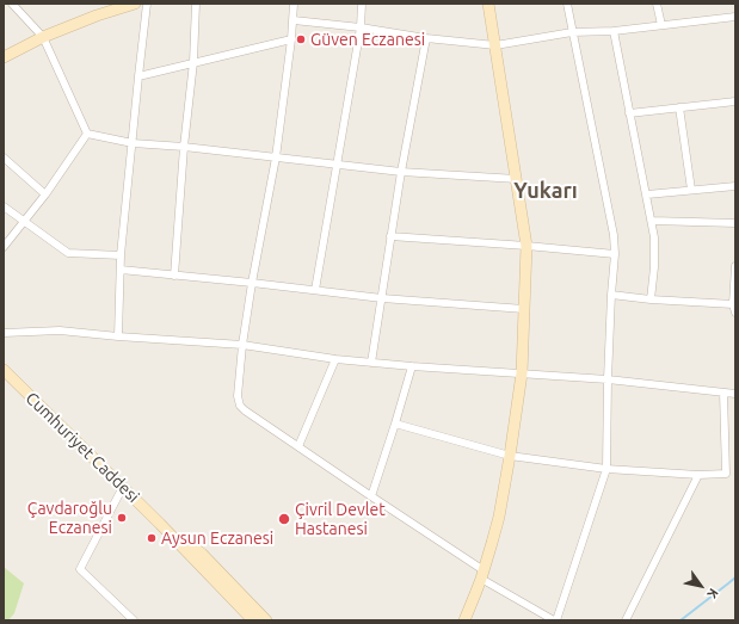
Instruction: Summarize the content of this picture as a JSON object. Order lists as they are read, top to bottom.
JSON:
{
  "streets": {
    "street": ["Cumhuriyet Caddesi"]
  },
  "districts": ["Yukarı"],
  "places": [
    "Güven Eczanesi",
    "Çavdaroğlu Eczanesi",
    "Çivril Devlet Hastanesi",
    "Aysun Eczanesi"
  ],
  "north": "bottom right"
}
